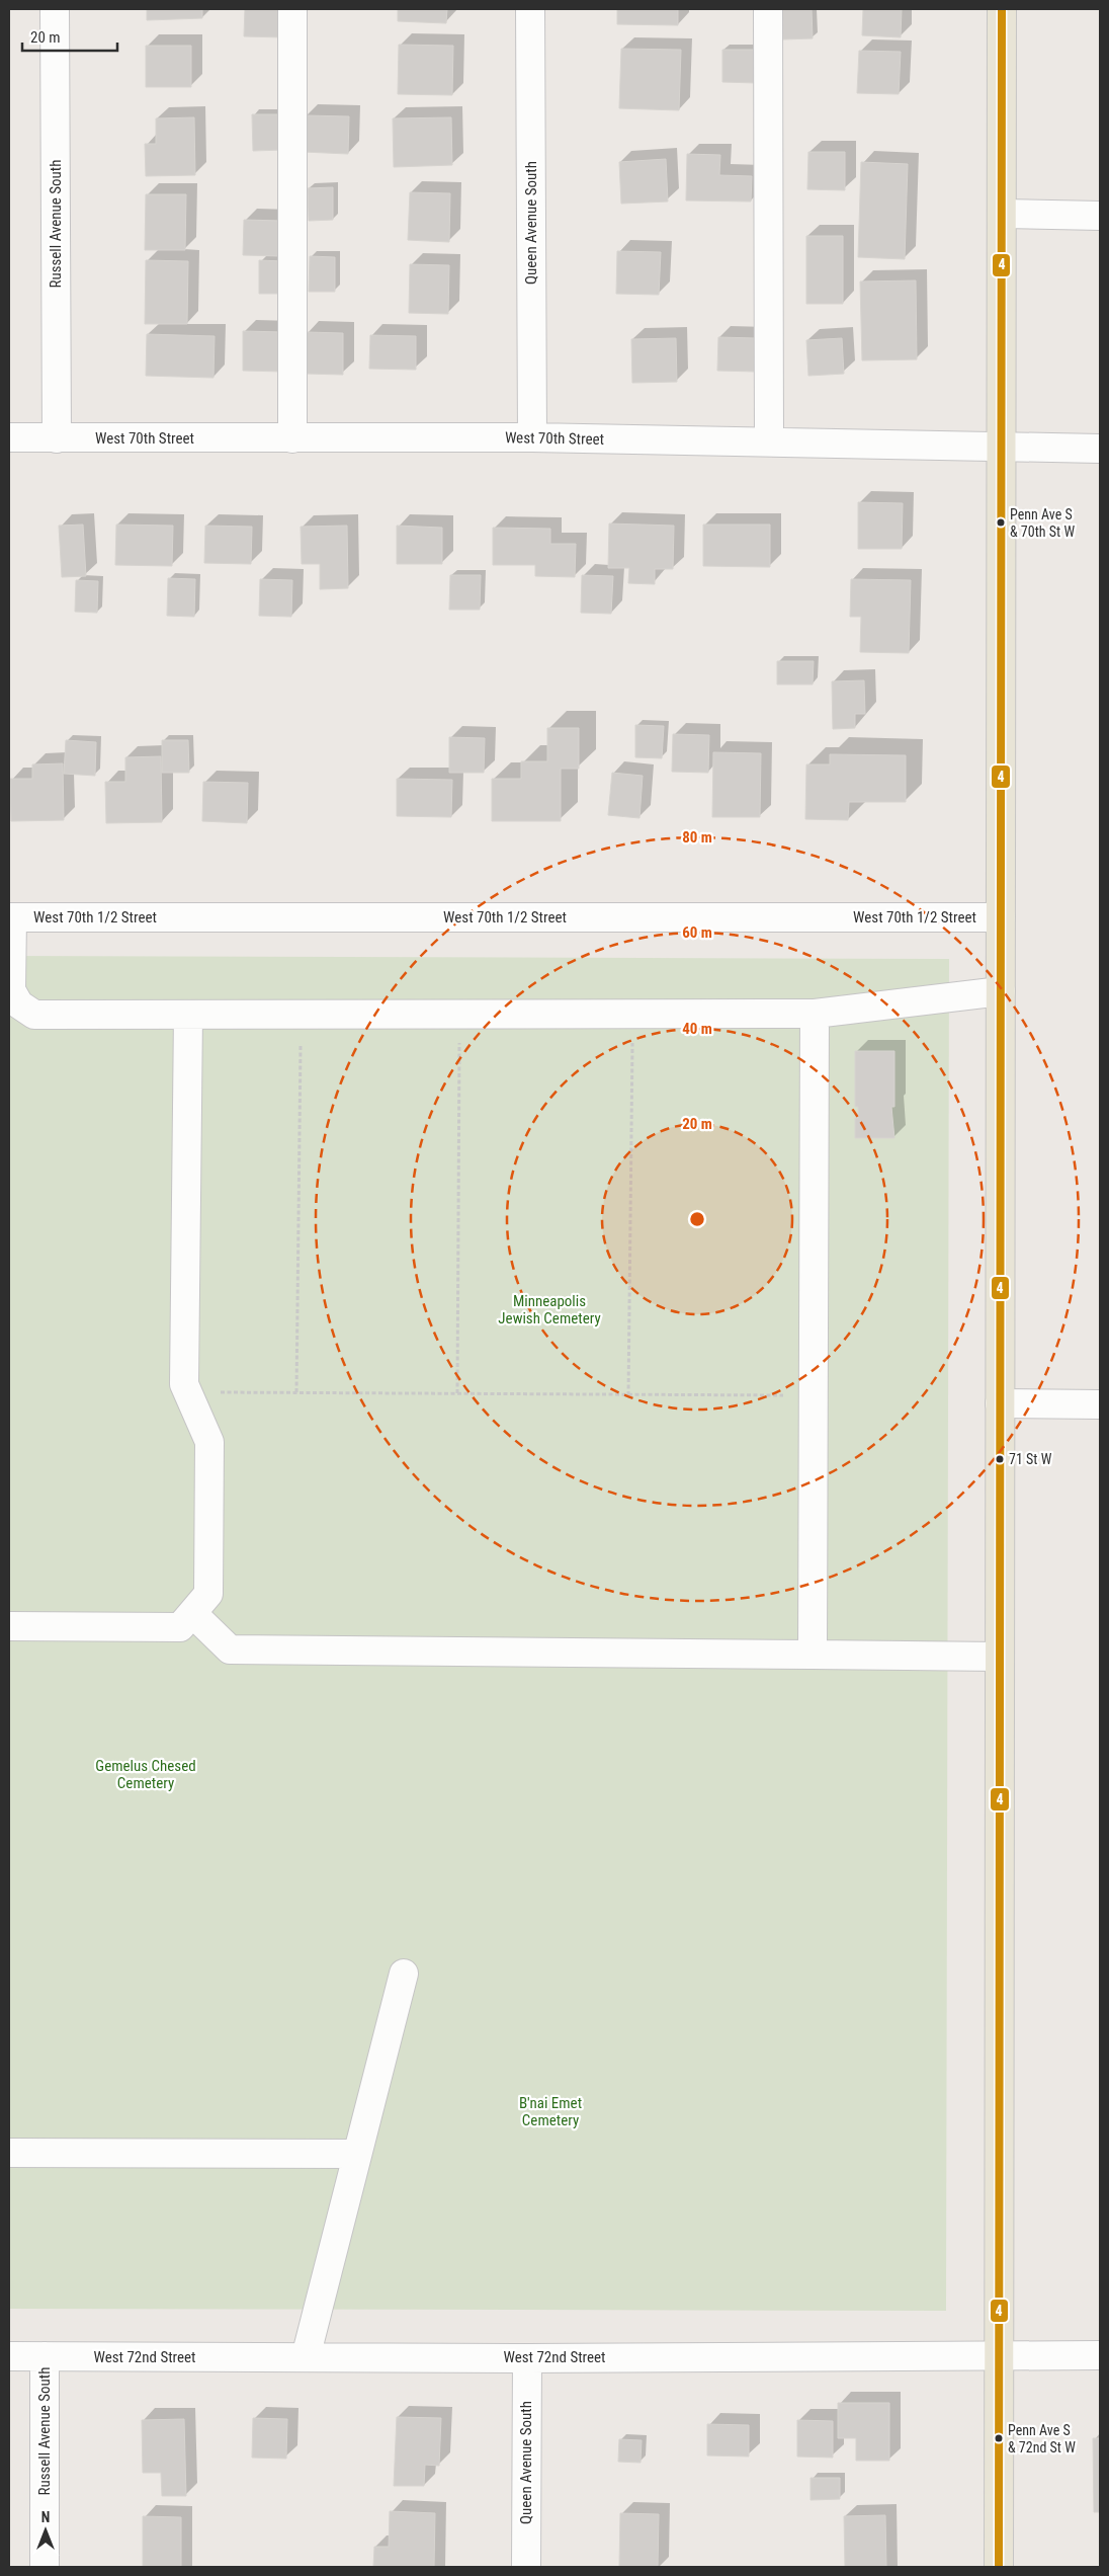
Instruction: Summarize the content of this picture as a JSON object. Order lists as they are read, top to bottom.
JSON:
{
  "streets": {
    "street": [
      "Queen Avenue South",
      "Russell Avenue South",
      "West 70th Street",
      "West 70th 1/2 Street",
      "West 72nd Street"
    ]
  },
  "crossings": [
    ["Queen Avenue South", "West 70th Street"],
    ["Queen Avenue South", "West 72nd Street"],
    ["Russell Avenue South", "West 70th Street"],
    ["Russell Avenue South", "West 72nd Street"]
  ],
  "parks": ["Minneapolis Jewish Cemetery", "Gemelus Chesed Cemetery", "B'nai Emet Cemetery"],
  "places": ["Penn Ave S & 70th St W", "71 St W", "Penn Ave S & 72nd St W"],
  "lines": ["transit line 4"],
  "scale_bar": "20 m",
  "north": "top",
  "rings": [
    "80 m",
    "60 m",
    "40 m",
    "20 m"
  ]
}
